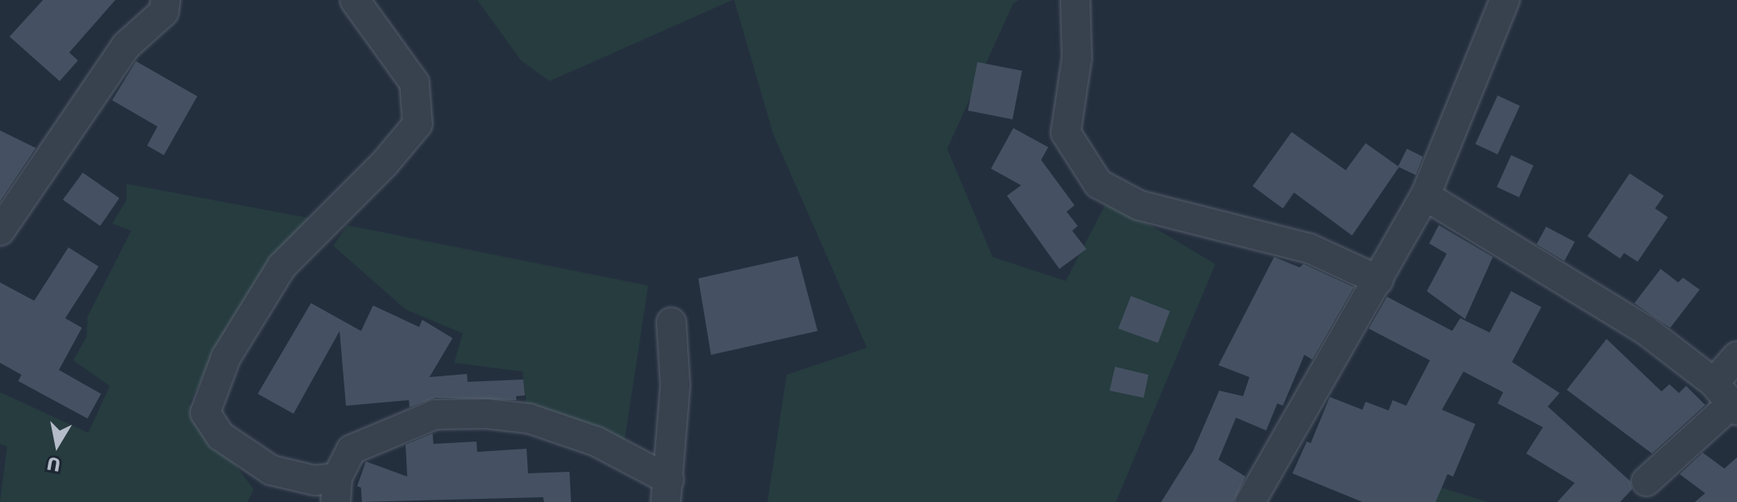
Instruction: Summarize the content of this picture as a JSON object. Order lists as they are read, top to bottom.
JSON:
{
  "north": "bottom"
}
